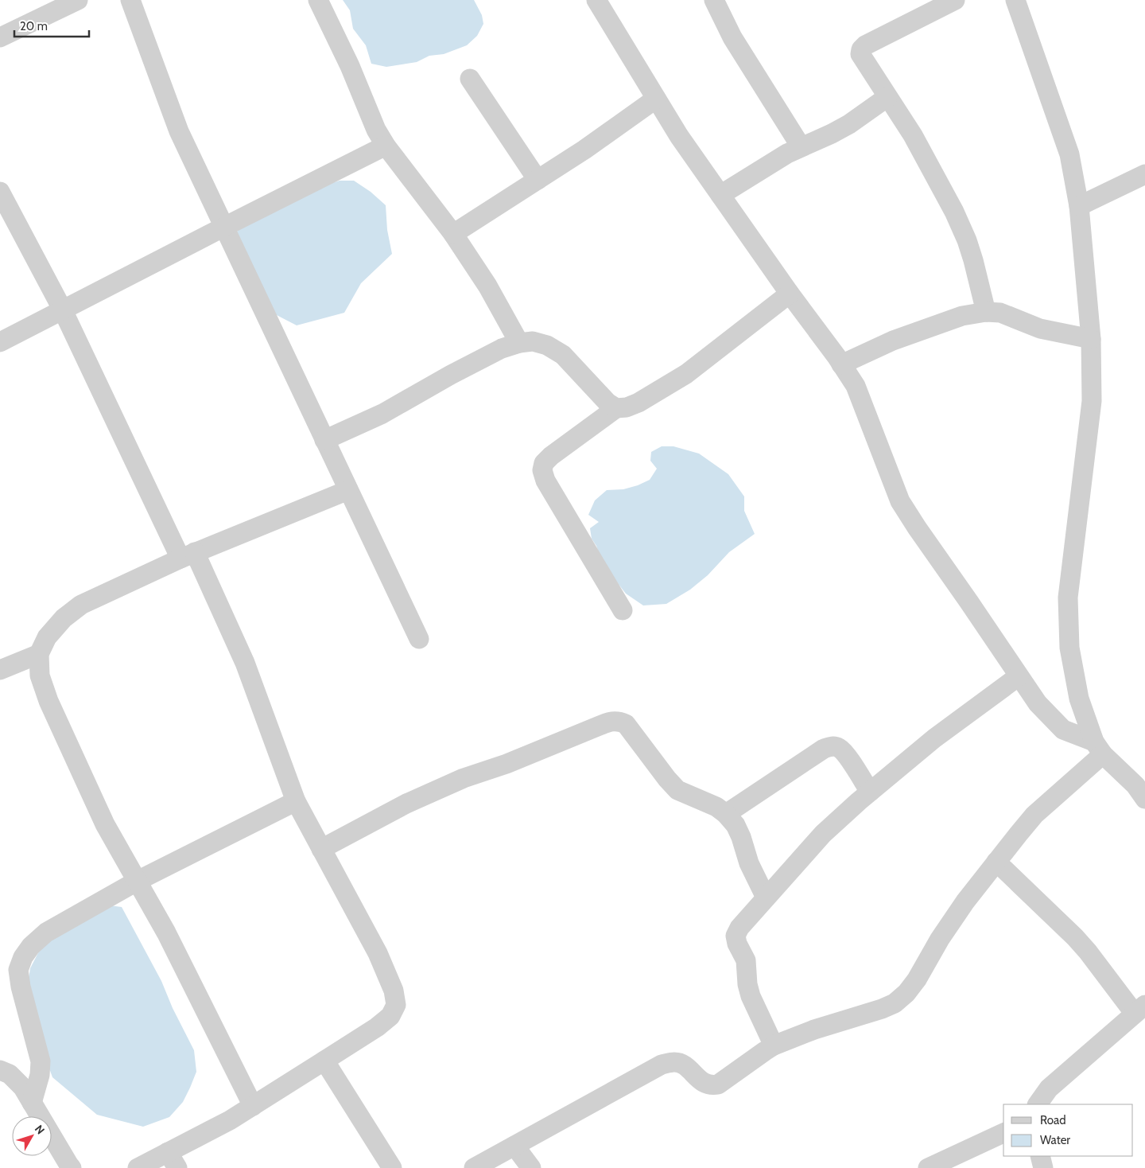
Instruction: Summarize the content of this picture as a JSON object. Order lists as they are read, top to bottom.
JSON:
{
  "legend": ["Road", "Water"],
  "scale_bar": "20 m",
  "north": "top right"
}
